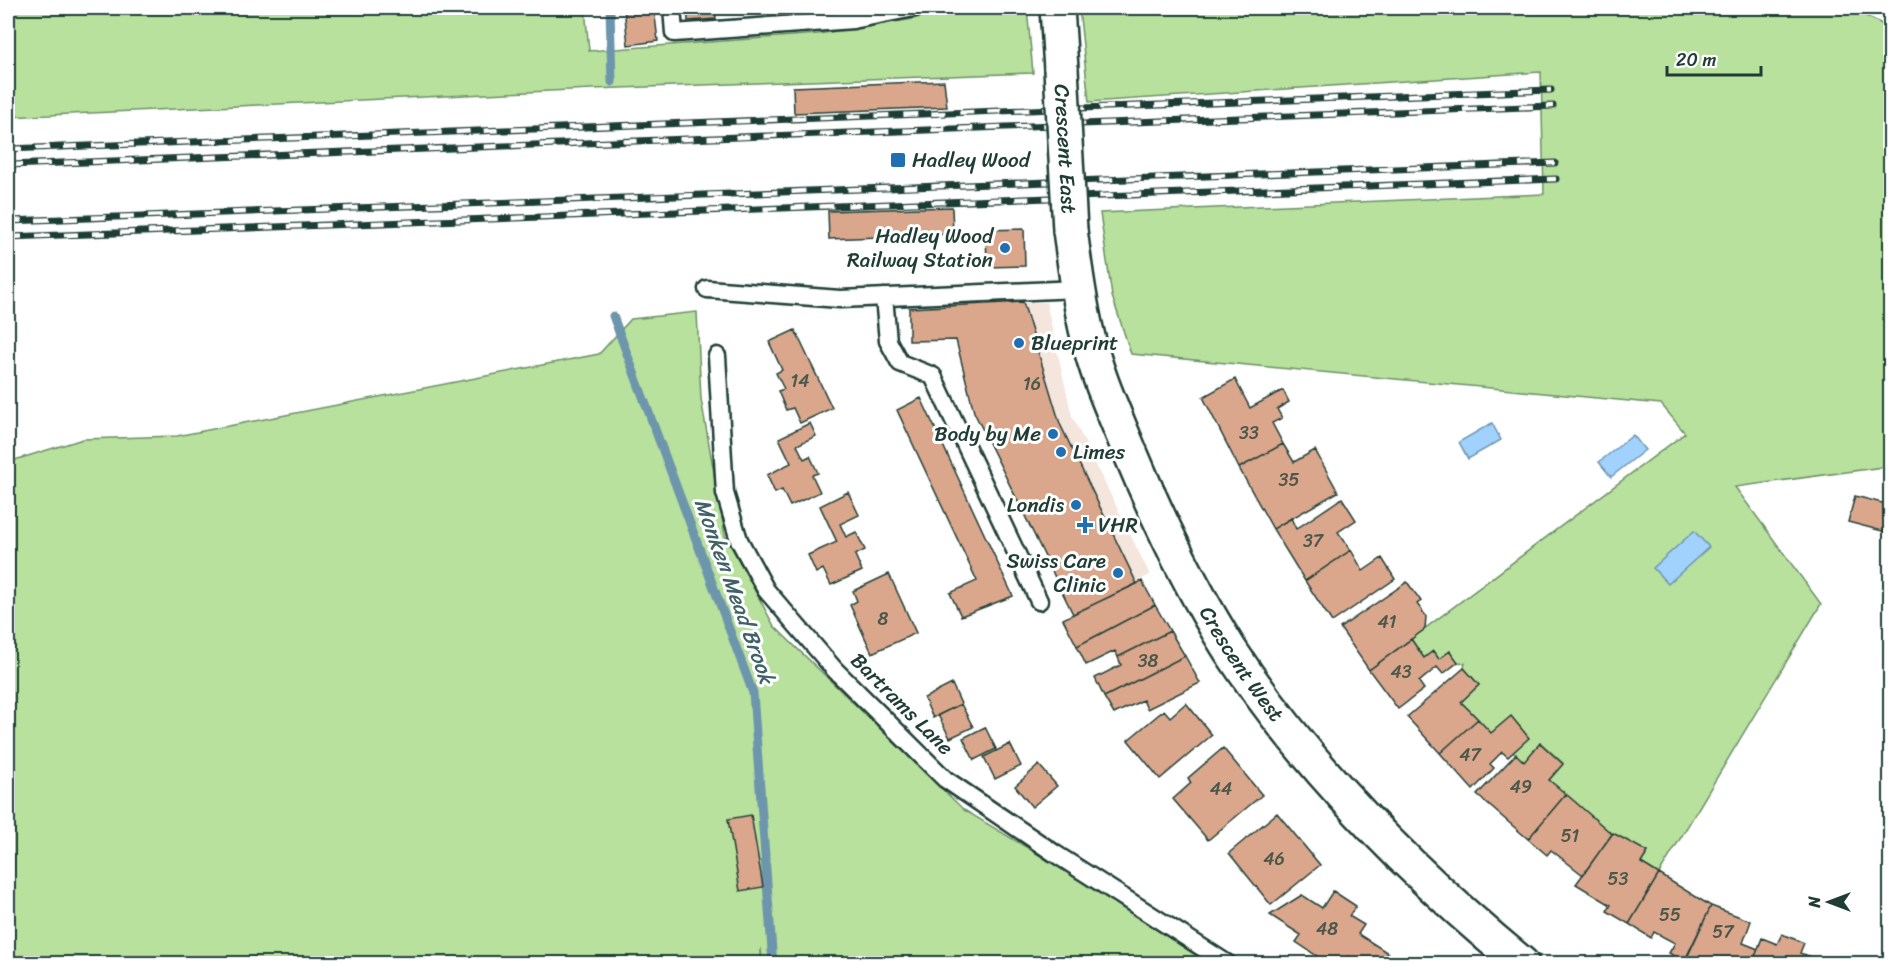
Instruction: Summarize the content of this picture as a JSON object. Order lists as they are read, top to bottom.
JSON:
{
  "streets": {
    "street": ["Crescent East", "Crescent West"],
    "lane": ["Bartrams Lane"]
  },
  "crossings": [
    ["Crescent East", "Crescent West"]
  ],
  "water": ["Monken Mead Brook"],
  "places": {
    "transit": ["Hadley Wood"],
    "other": [
      "Hadley Wood Railway Station",
      "Blueprint",
      "Body by Me",
      "Limes",
      "Londis",
      "Swiss Care Clinic"
    ],
    "health": ["VHR"]
  },
  "house_numbers": [
    "14",
    "16",
    "33",
    "35",
    "37",
    "8",
    "41",
    "38",
    "43",
    "47",
    "49",
    "44",
    "51",
    "46",
    "53",
    "55",
    "48",
    "57"
  ],
  "scale_bar": "20 m",
  "north": "left"
}
